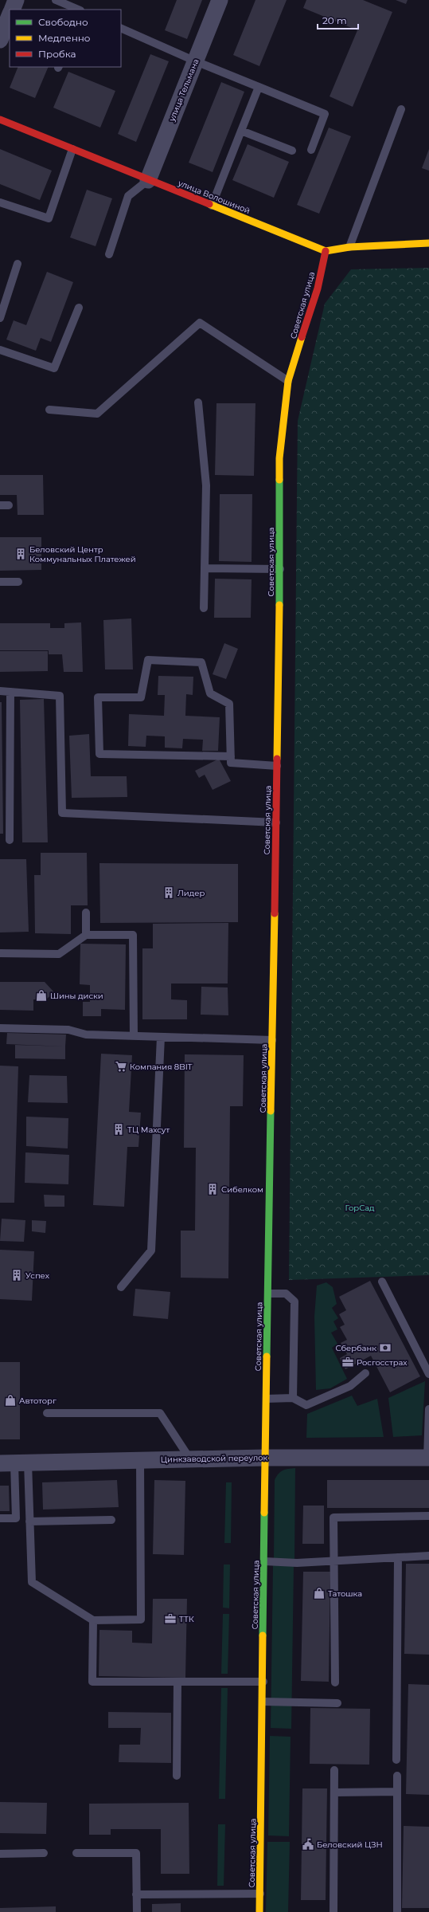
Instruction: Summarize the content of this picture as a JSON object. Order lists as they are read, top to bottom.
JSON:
{
  "streets": {
    "street": [
      "улица Тельмана",
      "улица Волошиной",
      "Советская улица",
      "Цинкзаводской переулок"
    ]
  },
  "crossings": [
    ["улица Тельмана", "улица Волошиной"],
    ["улица Волошиной", "Советская улица"],
    ["Советская улица", "Цинкзаводской переулок"]
  ],
  "parks": ["ГорСад"],
  "places": {
    "building": [
      "Беловский Центр Коммунальных Платежей",
      "Лидер",
      "ТЦ Махсут",
      "Сибелком",
      "Успех"
    ],
    "shop": ["Шины диски", "Автоторг", "Татошка"],
    "supermarket": ["Компания 8BIT"],
    "bank": ["Сбербанк"],
    "office": ["Росгосстрах", "ТТК"],
    "public building": ["Беловский ЦЗН"]
  },
  "legend": ["Свободно", "Медленно", "Пробка"],
  "scale_bar": "20 m"
}
